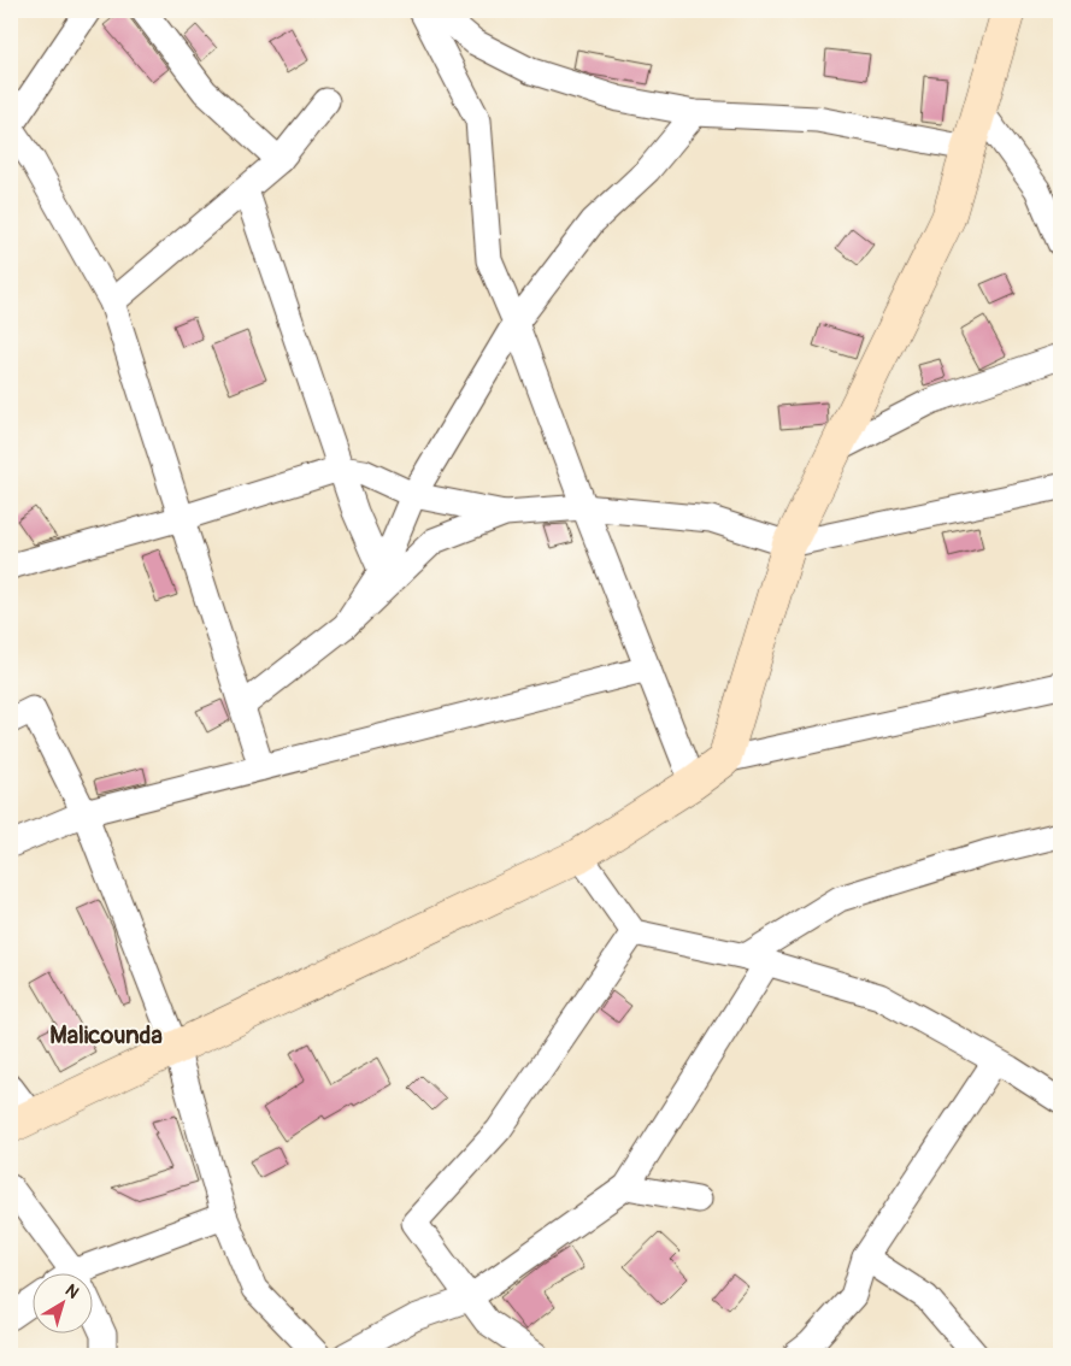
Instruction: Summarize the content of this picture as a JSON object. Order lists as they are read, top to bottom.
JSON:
{
  "districts": ["Malicounda"],
  "north": "top right"
}
